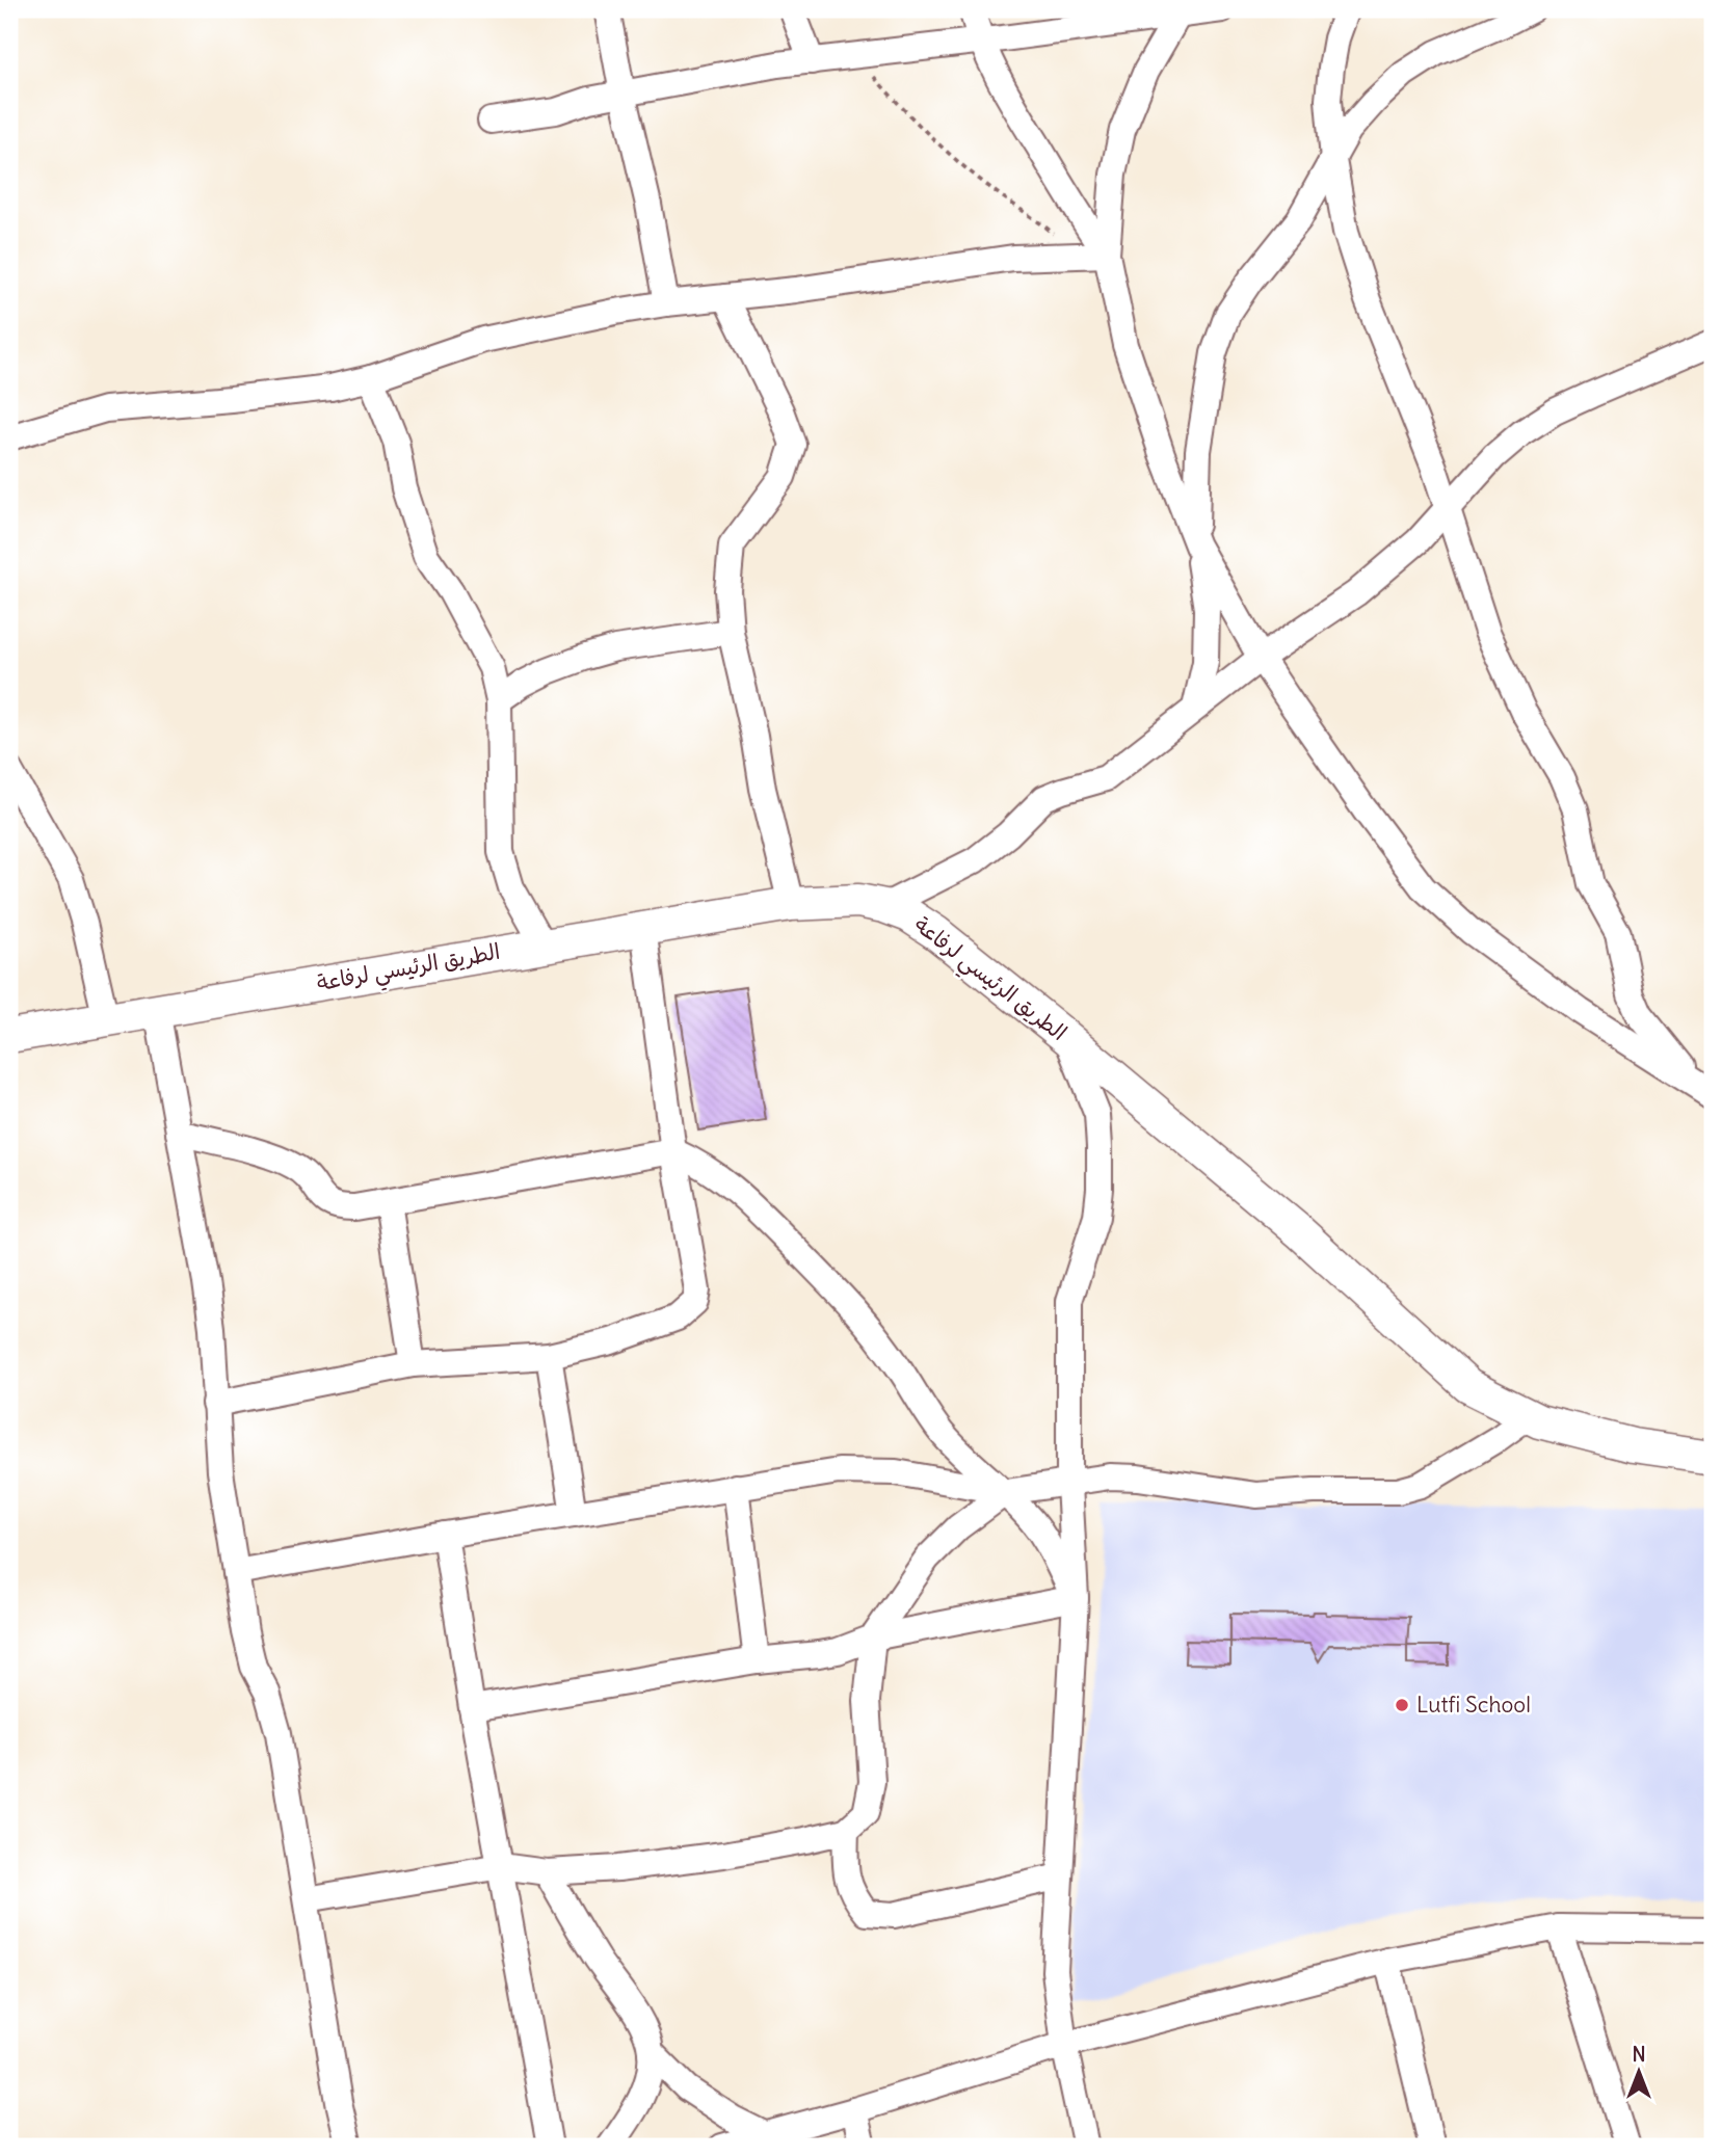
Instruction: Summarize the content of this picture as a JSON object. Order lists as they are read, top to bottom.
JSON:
{
  "streets": {
    "street": ["الطريق الرئيسي لرفاعة"]
  },
  "places": ["Lutfi School"],
  "north": "top"
}
